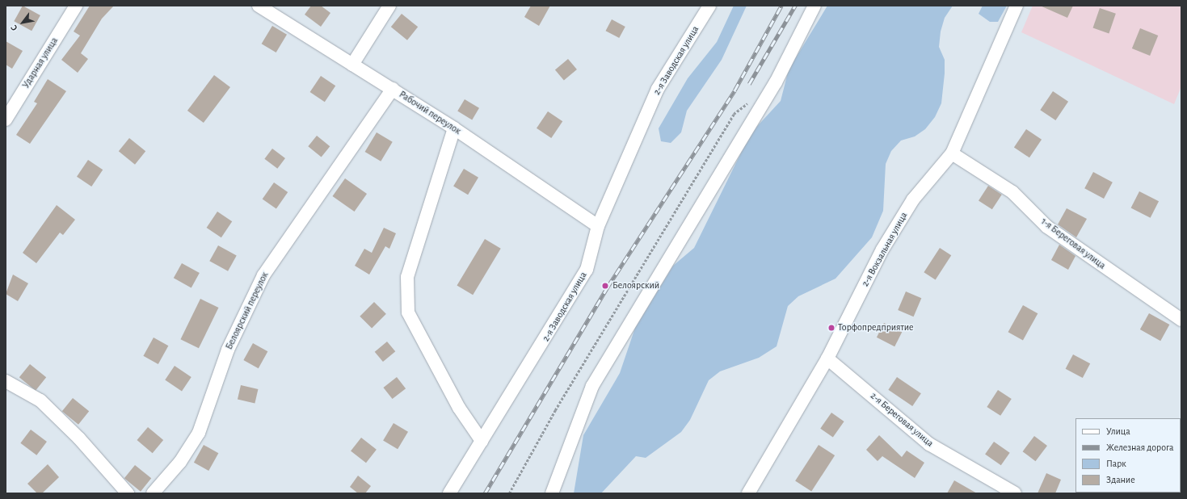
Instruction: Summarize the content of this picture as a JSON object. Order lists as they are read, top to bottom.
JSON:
{
  "streets": {
    "street": [
      "2-я Заводская улица",
      "Ударная улица",
      "Рабочий переулок",
      "1-я Береговая улица",
      "2-я Вокзальная улица",
      "Белоярский переулок",
      "2-я Береговая улица"
    ]
  },
  "crossings": [
    ["2-я Заводская улица", "Рабочий переулок"],
    ["Рабочий переулок", "Белоярский переулок"],
    ["1-я Береговая улица", "2-я Вокзальная улица"],
    ["2-я Вокзальная улица", "2-я Береговая улица"]
  ],
  "places": ["Белоярский", "Торфопредприятие"],
  "legend": [
    "Улица",
    "Железная дорога",
    "Парк",
    "Здание"
  ],
  "north": "bottom left"
}
